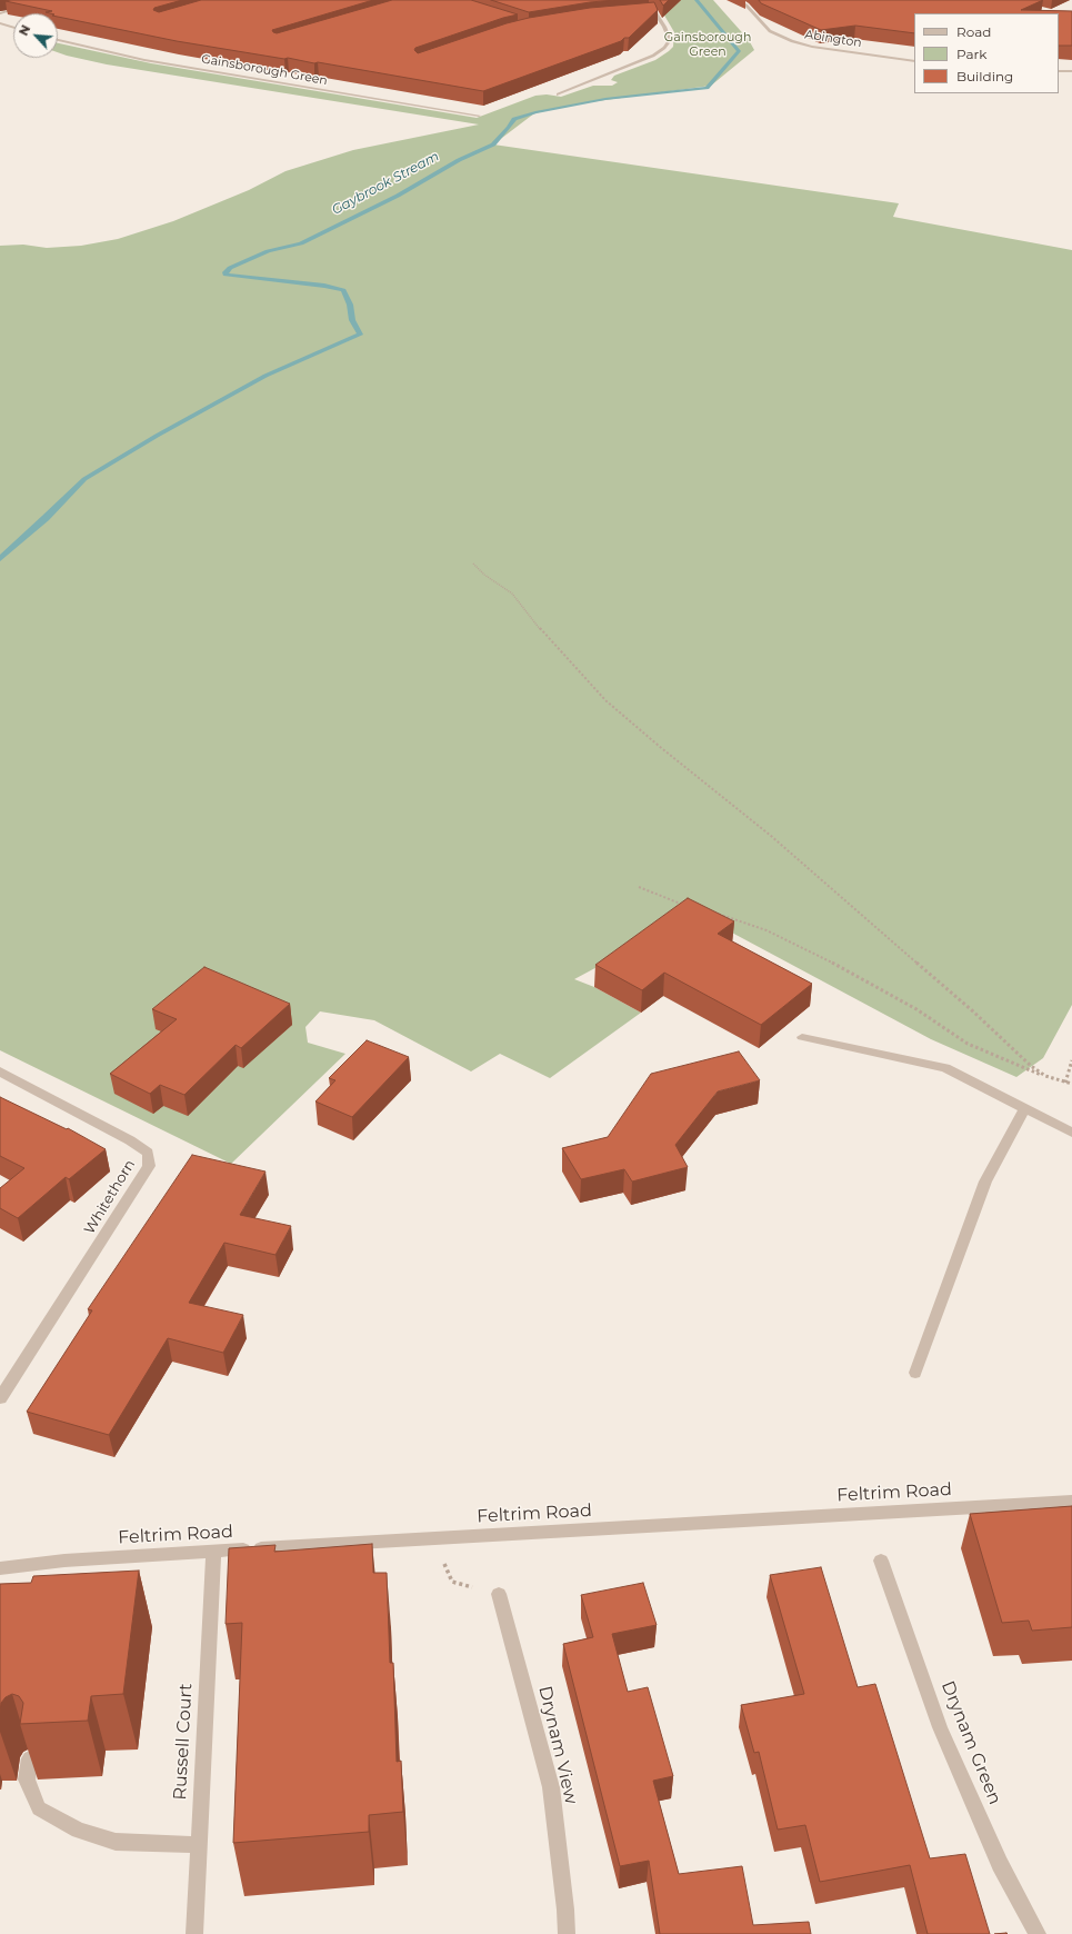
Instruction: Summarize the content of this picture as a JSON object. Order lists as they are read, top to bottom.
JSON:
{
  "streets": {
    "street": [
      "Abington",
      "Gainsborough Green",
      "Whitethorn",
      "Feltrim Road",
      "Russell Court",
      "Drynam Green",
      "Drynam View"
    ]
  },
  "crossings": [
    ["Feltrim Road", "Russell Court"]
  ],
  "water": ["Gaybrook Stream"],
  "parks": ["Gainsborough Green"],
  "legend": ["Road", "Park", "Building"],
  "north": "top left"
}
